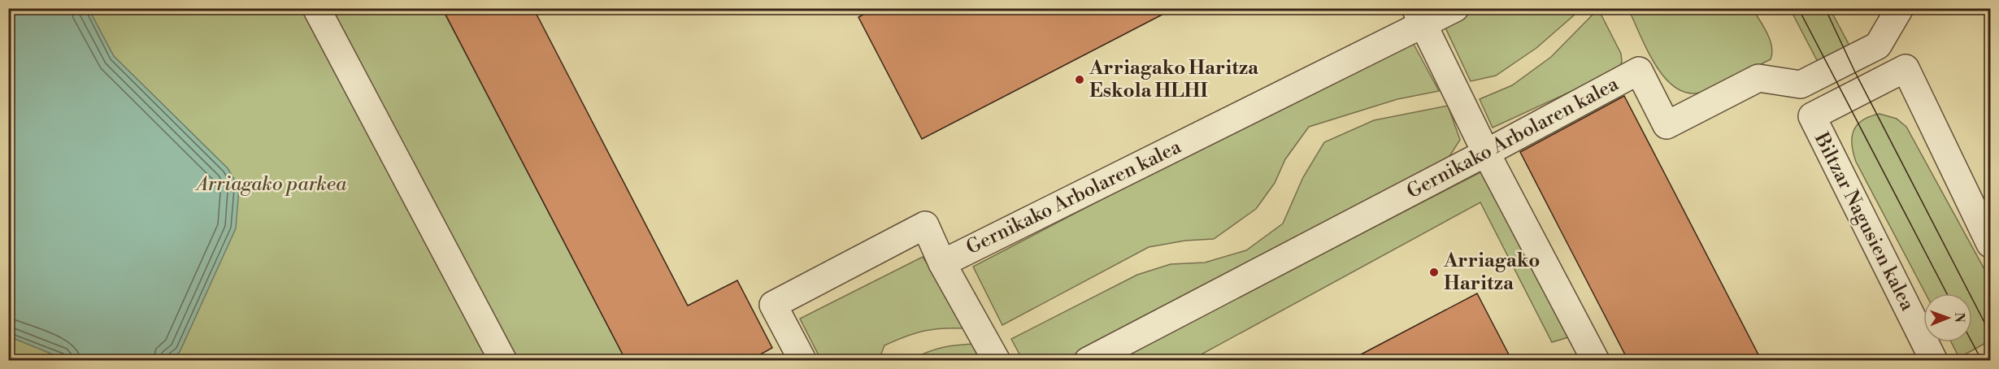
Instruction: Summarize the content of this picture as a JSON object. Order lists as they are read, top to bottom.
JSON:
{
  "streets": {
    "street": ["Gernikako Arbolaren kalea", "Biltzar Nagusien kalea"]
  },
  "parks": ["Arriagako parkea"],
  "places": ["Arriagako Haritza Eskola HLHI", "Arriagako Haritza"],
  "north": "right"
}
